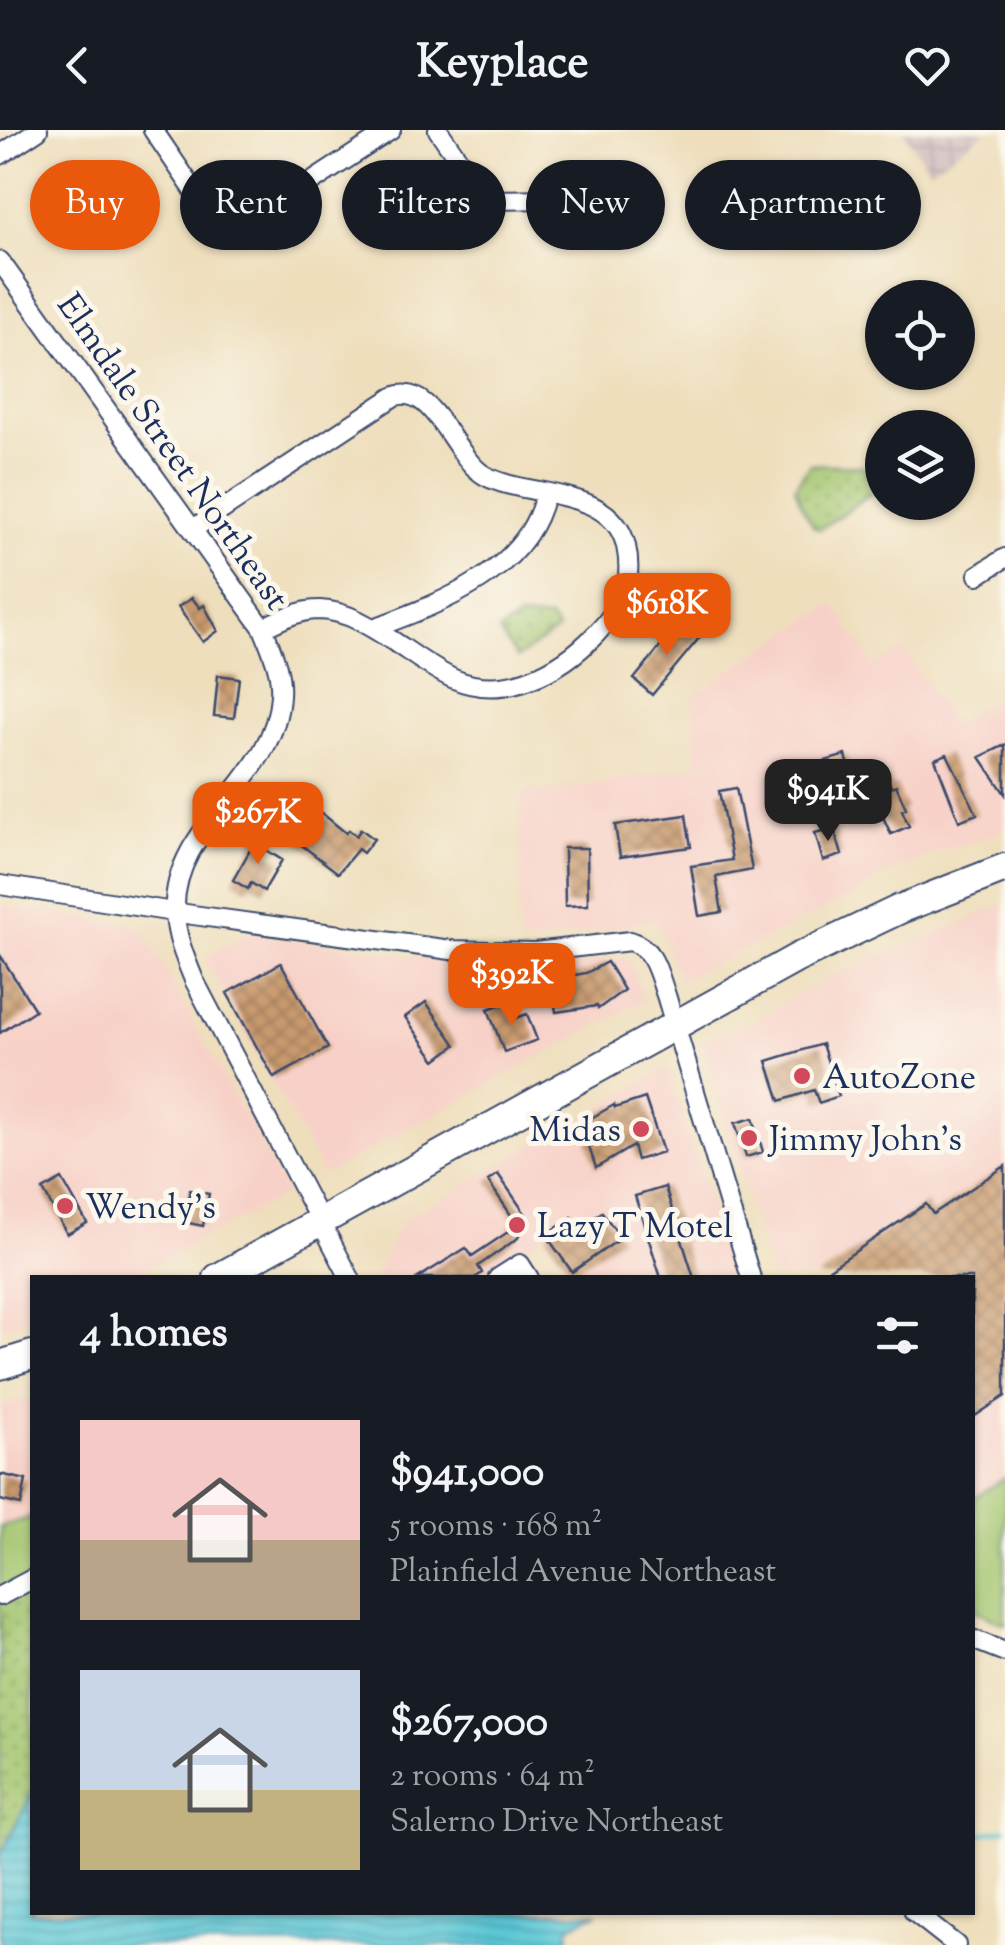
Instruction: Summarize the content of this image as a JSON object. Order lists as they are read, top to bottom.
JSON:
{
  "streets": {
    "street": ["Elmdale Street Northeast"]
  },
  "places": [
    "AutoZone",
    "Midas",
    "Jimmy John's",
    "Wendy's",
    "Lazy T Motel"
  ],
  "page": {
    "header": "Keyplace",
    "chip": [
      "Buy",
      "Rent",
      "Filters",
      "New",
      "Apartment"
    ],
    "price": [
      "$618K",
      "$941K",
      "$267K",
      "$392K"
    ],
    "heading": "4 homes",
    "list": [
      {
        "name": "$941,000",
        "note": "5 rooms · 168 m² · Plainfield Avenue Northeast"
      },
      {
        "name": "$267,000",
        "note": "2 rooms · 64 m² · Salerno Drive Northeast"
      }
    ]
  }
}
